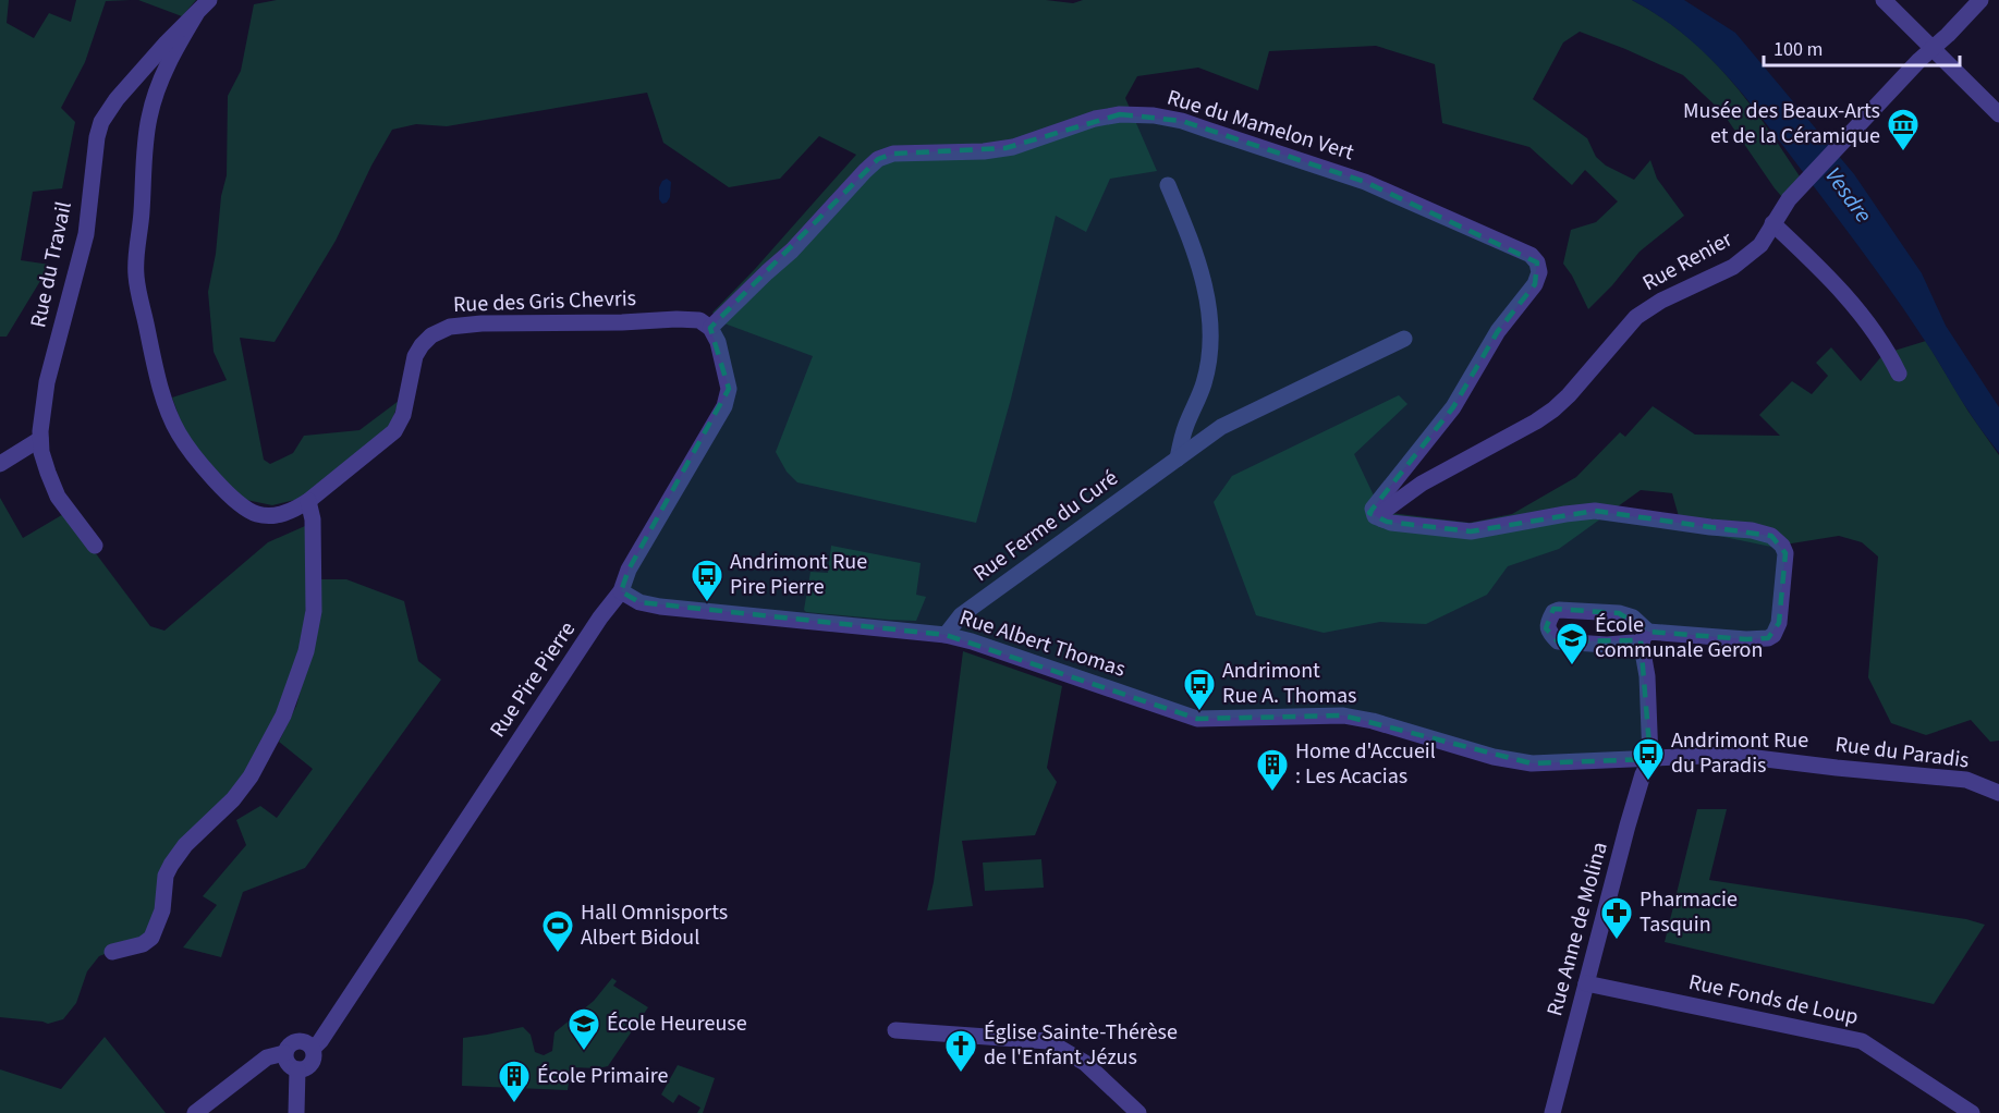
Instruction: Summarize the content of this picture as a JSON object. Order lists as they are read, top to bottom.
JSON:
{
  "streets": {
    "street": [
      "Rue du Mamelon Vert",
      "Rue Renier",
      "Rue du Travail",
      "Rue des Gris Chevris",
      "Rue Ferme du Curé",
      "Rue Albert Thomas",
      "Rue Pire Pierre",
      "Rue du Paradis",
      "Rue Anne de Molina",
      "Rue Fonds de Loup"
    ]
  },
  "crossings": [
    ["Rue du Mamelon Vert", "Rue Renier"],
    ["Rue du Mamelon Vert", "Rue des Gris Chevris"],
    ["Rue du Mamelon Vert", "Rue Pire Pierre"],
    ["Rue du Travail", "Rue des Gris Chevris"],
    ["Rue des Gris Chevris", "Rue Pire Pierre"],
    ["Rue Ferme du Curé", "Rue Albert Thomas"],
    ["Rue Albert Thomas", "Rue Pire Pierre"],
    ["Rue Albert Thomas", "Rue du Paradis"],
    ["Rue du Paradis", "Rue Anne de Molina"],
    ["Rue Anne de Molina", "Rue Fonds de Loup"]
  ],
  "water": ["Vesdre"],
  "places": {
    "museum": ["Musée des Beaux-Arts et de la Céramique"],
    "bus stop": ["Andrimont Rue Pire Pierre", "Andrimont Rue A. Thomas", "Andrimont Rue du Paradis"],
    "school or university": ["École communale Geron", "École Heureuse"],
    "building": ["Home d'Accueil : Les Acacias", "École Primaire"],
    "pharmacy": ["Pharmacie Tasquin"],
    "sports": ["Hall Omnisports Albert Bidoul"],
    "church": ["Église Sainte-Thérèse de l'Enfant Jézus"]
  },
  "scale_bar": "100 m"
}
